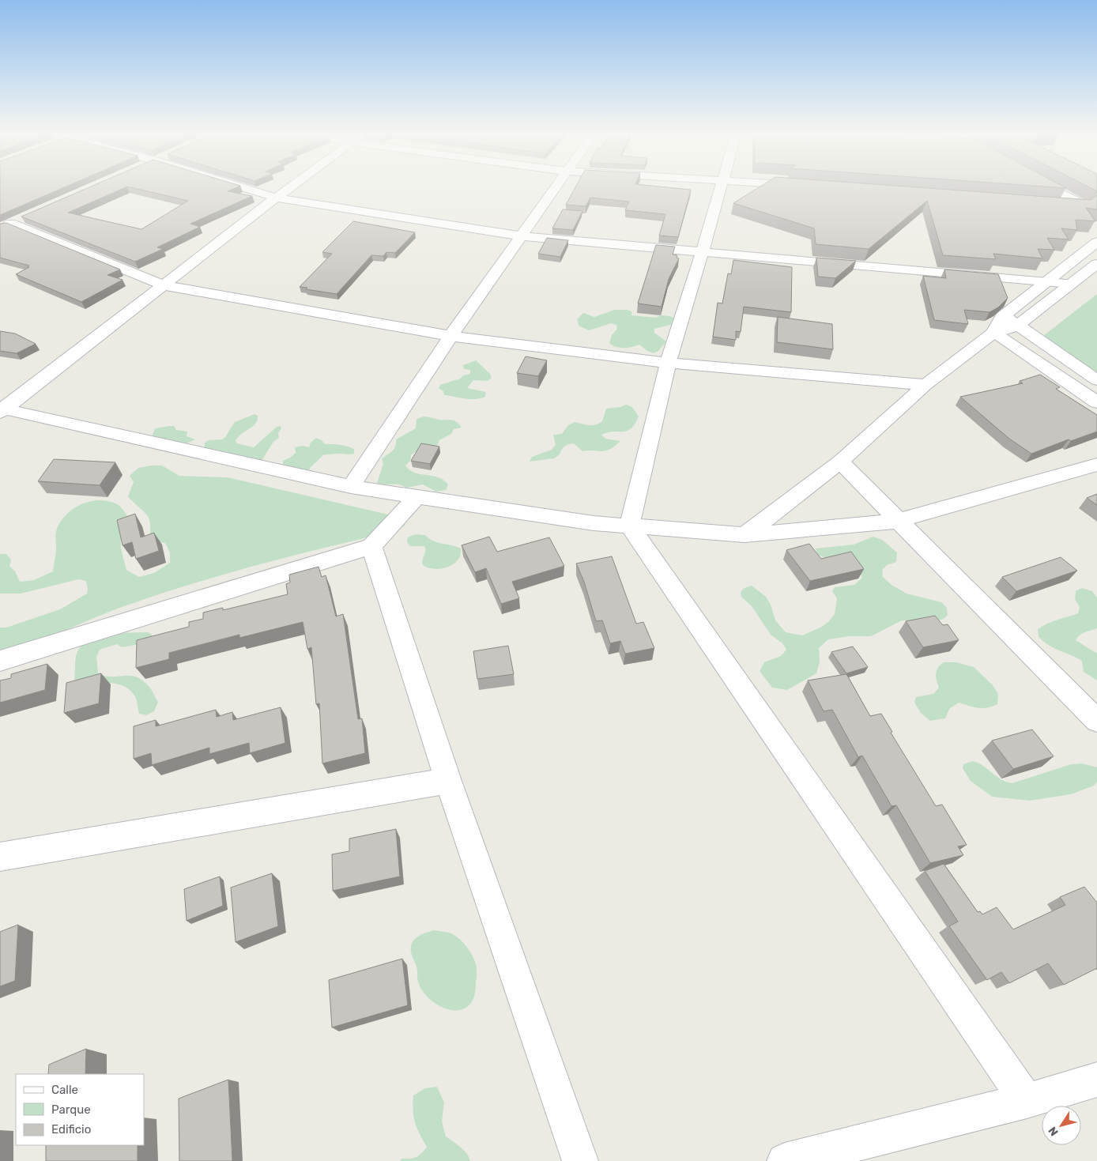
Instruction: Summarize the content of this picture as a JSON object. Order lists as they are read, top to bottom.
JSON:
{
  "legend": ["Calle", "Parque", "Edificio"],
  "north": "bottom left"
}
